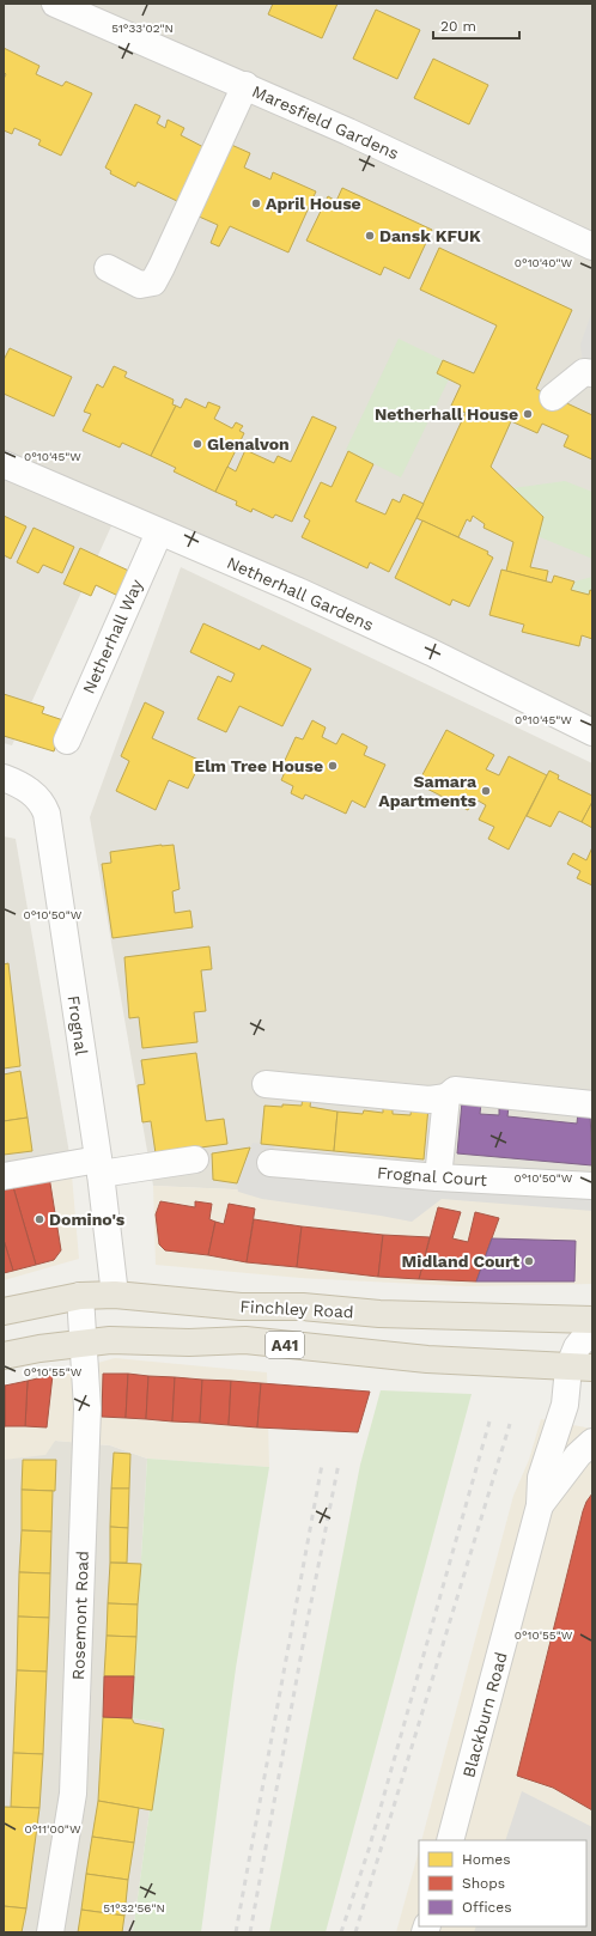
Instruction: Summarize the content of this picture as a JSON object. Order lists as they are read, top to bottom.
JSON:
{
  "streets": {
    "highway": ["Finchley Road", "A41"],
    "street": [
      "Maresfield Gardens",
      "Netherhall Gardens",
      "Netherhall Way",
      "Frognal",
      "Frognal Court",
      "Rosemont Road",
      "Blackburn Road"
    ]
  },
  "crossings": [
    ["Netherhall Gardens", "Netherhall Way"],
    ["Frognal", "Finchley Road"],
    ["Finchley Road", "Rosemont Road"],
    ["Finchley Road", "Blackburn Road"]
  ],
  "places": [
    "April House",
    "Dansk KFUK",
    "Netherhall House",
    "Glenalvon",
    "Elm Tree House",
    "Samara Apartments",
    "Domino's",
    "Midland Court"
  ],
  "legend": ["Homes", "Shops", "Offices"],
  "scale_bar": "20 m",
  "coordinates": [
    "51°33'02\"N",
    "0°10'40\"W",
    "0°10'45\"W",
    "0°10'50\"W",
    "0°10'55\"W",
    "0°11'00\"W",
    "51°32'56\"N"
  ]
}
